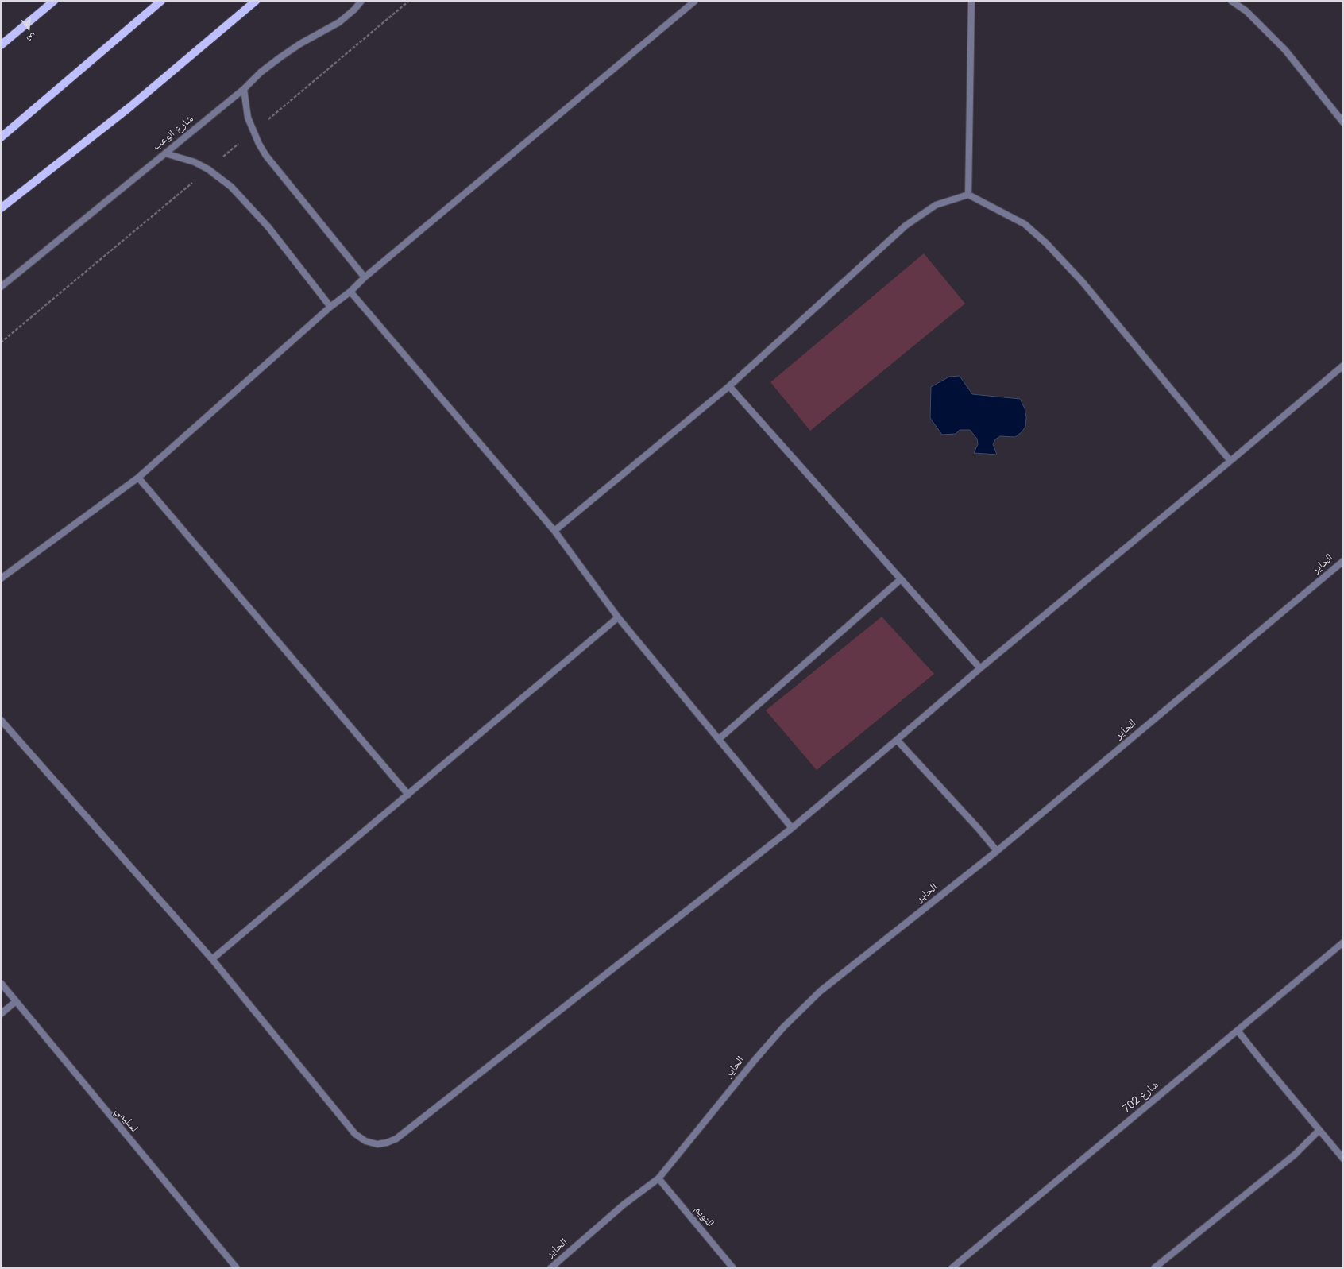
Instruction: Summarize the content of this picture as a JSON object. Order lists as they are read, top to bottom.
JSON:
{
  "streets": {
    "street": [
      "شارع الوعب",
      "الحاير",
      "شارع 702",
      "لسليمي",
      "التويم"
    ]
  },
  "crossings": [
    ["الحاير", "التويم"]
  ],
  "north": "bottom"
}
